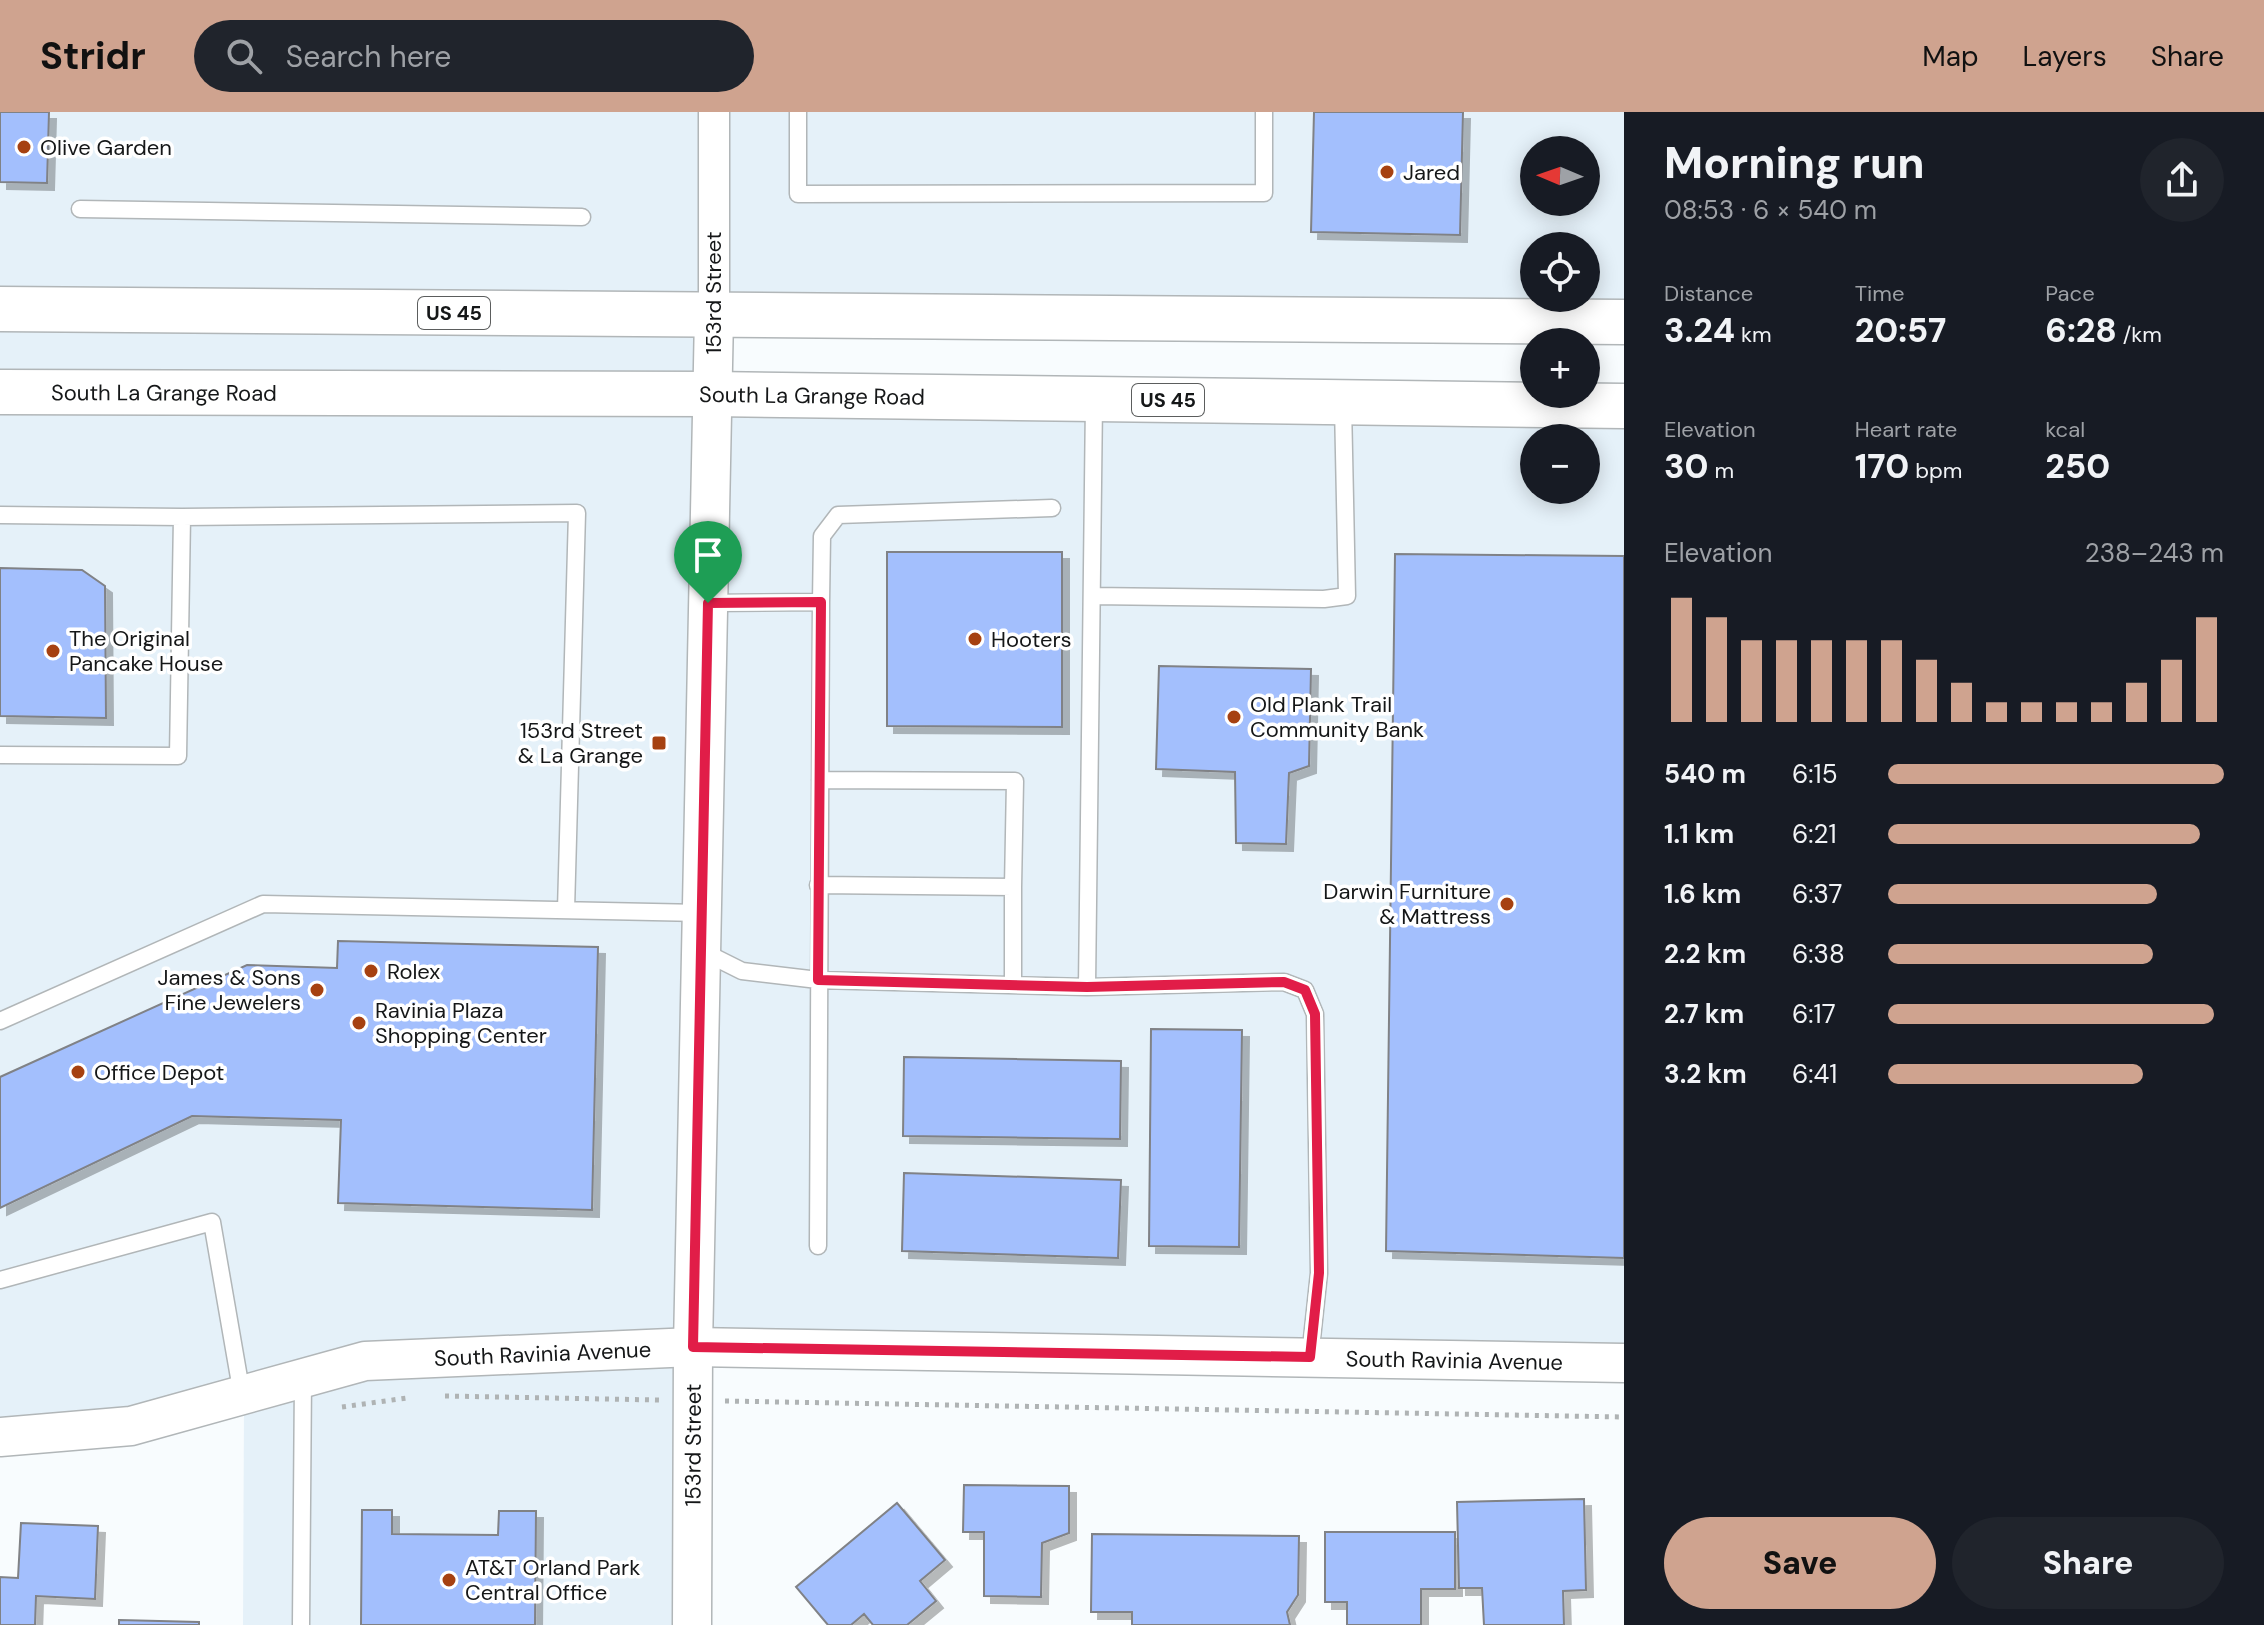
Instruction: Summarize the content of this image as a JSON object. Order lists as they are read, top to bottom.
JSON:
{
  "streets": {
    "highway": ["US 45", "South La Grange Road"],
    "street": ["153rd Street", "South Ravinia Avenue"]
  },
  "crossings": [
    ["153rd Street", "US 45"],
    ["153rd Street", "South La Grange Road"],
    ["153rd Street", "South Ravinia Avenue"]
  ],
  "places": {
    "other": [
      "Olive Garden",
      "Jared",
      "Hooters",
      "The Original Pancake House",
      "Old Plank Trail Community Bank",
      "Darwin Furniture & Mattress",
      "Rolex",
      "James & Sons Fine Jewelers",
      "Ravinia Plaza Shopping Center",
      "Office Depot",
      "AT&T Orland Park Central Office"
    ],
    "transit": ["153rd Street & La Grange"]
  },
  "north": "left",
  "page": {
    "header": "Stridr",
    "search": "Search here",
    "nav": ["Map", "Layers", "Share"],
    "heading": ["Morning run", "08:53 · 6 × 540 m"],
    "map_buttons": ["+", "−"],
    "stats": [
      ["Distance", "3.24 km"],
      ["Time", "20:57"],
      ["Pace", "6:28 /km"],
      ["Elevation", "30 m"],
      ["Heart rate", "170 bpm"],
      ["kcal", "250"]
    ],
    "chart": ["Elevation", "238–243 m"],
    "list": [
      {
        "name": "540 m",
        "note": "6:15"
      },
      {
        "name": "1.1 km",
        "note": "6:21"
      },
      {
        "name": "1.6 km",
        "note": "6:37"
      },
      {
        "name": "2.2 km",
        "note": "6:38"
      },
      {
        "name": "2.7 km",
        "note": "6:17"
      },
      {
        "name": "3.2 km",
        "note": "6:41"
      }
    ],
    "buttons": ["Save", "Share"]
  }
}
